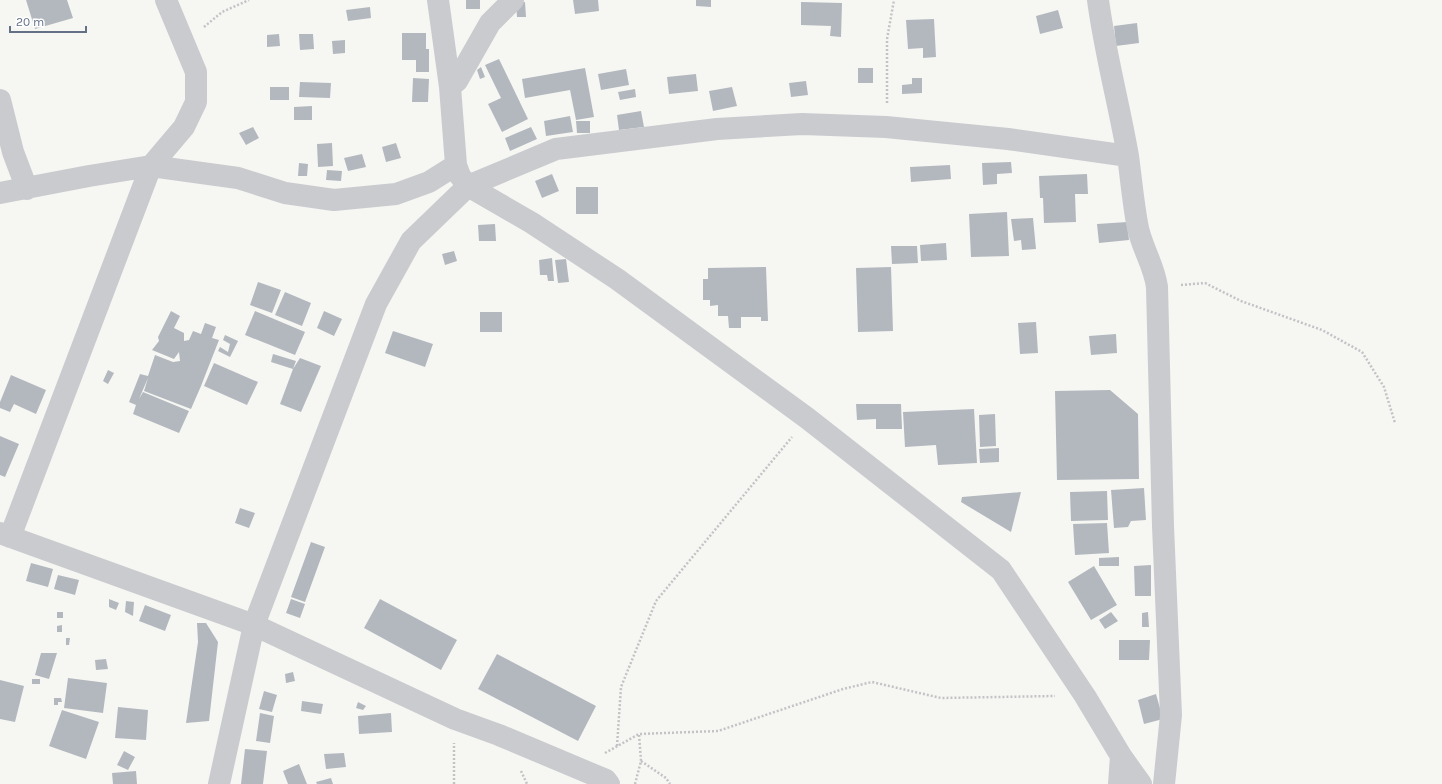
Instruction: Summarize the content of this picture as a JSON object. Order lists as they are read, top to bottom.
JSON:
{
  "scale_bar": "20 m"
}
